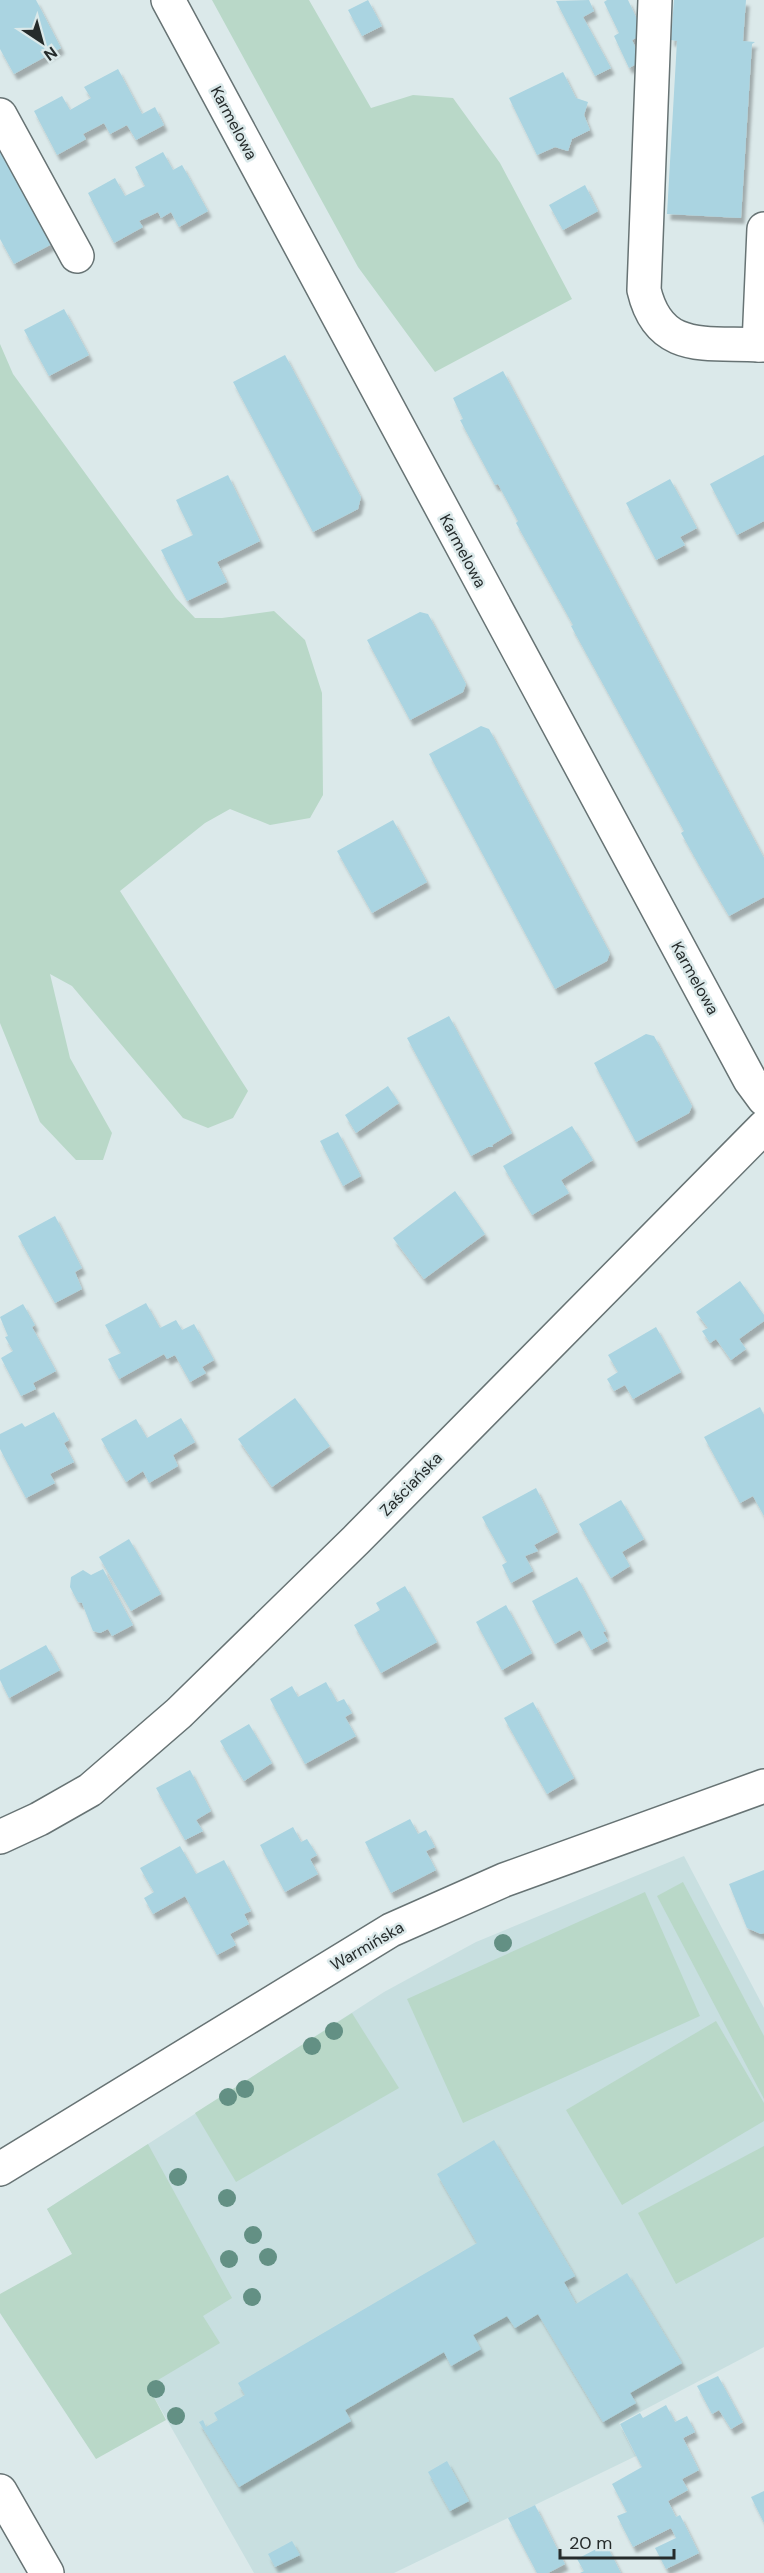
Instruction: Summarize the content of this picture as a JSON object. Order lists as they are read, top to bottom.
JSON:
{
  "streets": {
    "street": ["Karmelowa", "Zaściańska", "Warmińska"]
  },
  "scale_bar": "20 m",
  "north": "bottom right"
}
